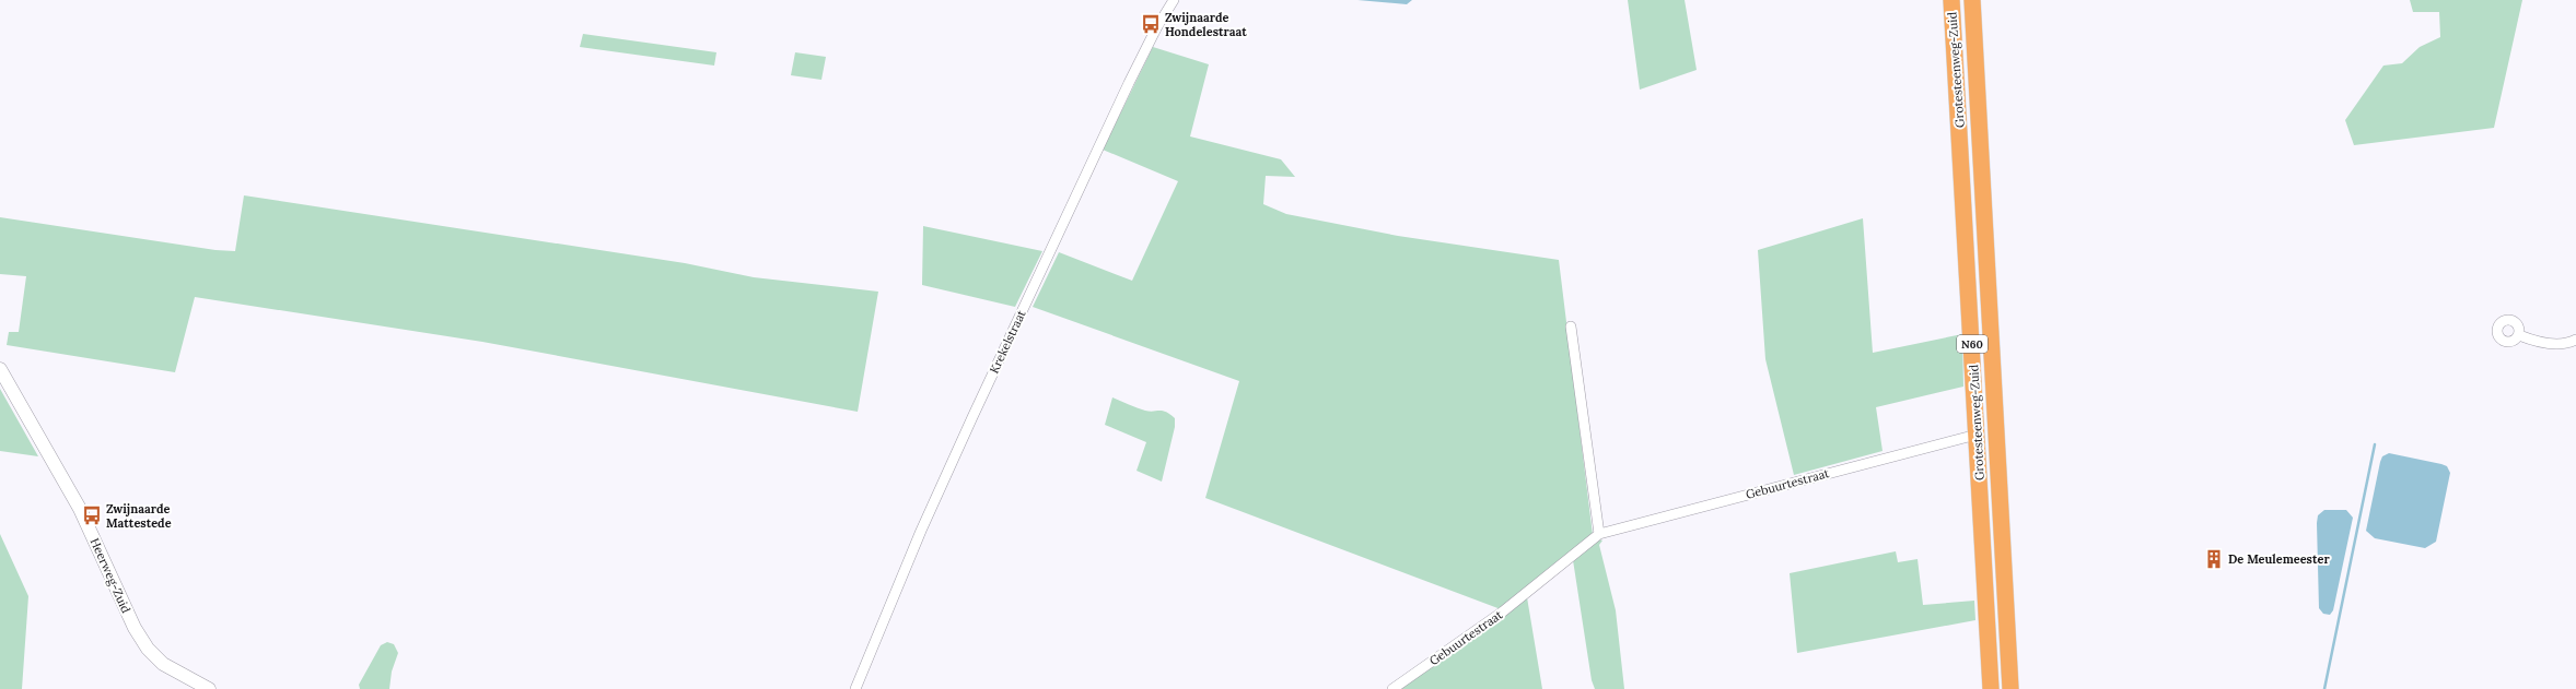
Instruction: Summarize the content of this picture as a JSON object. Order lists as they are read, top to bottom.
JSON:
{
  "streets": {
    "highway": ["Grotesteenweg-Zuid", "N60"],
    "street": ["Krekelstraat", "Gebuurtestraat", "Heerweg-Zuid"]
  },
  "crossings": [
    ["Grotesteenweg-Zuid", "Gebuurtestraat"]
  ],
  "places": {
    "bus stop": ["Zwijnaarde Hondelestraat", "Zwijnaarde Mattestede"],
    "building": ["De Meulemeester"]
  }
}
